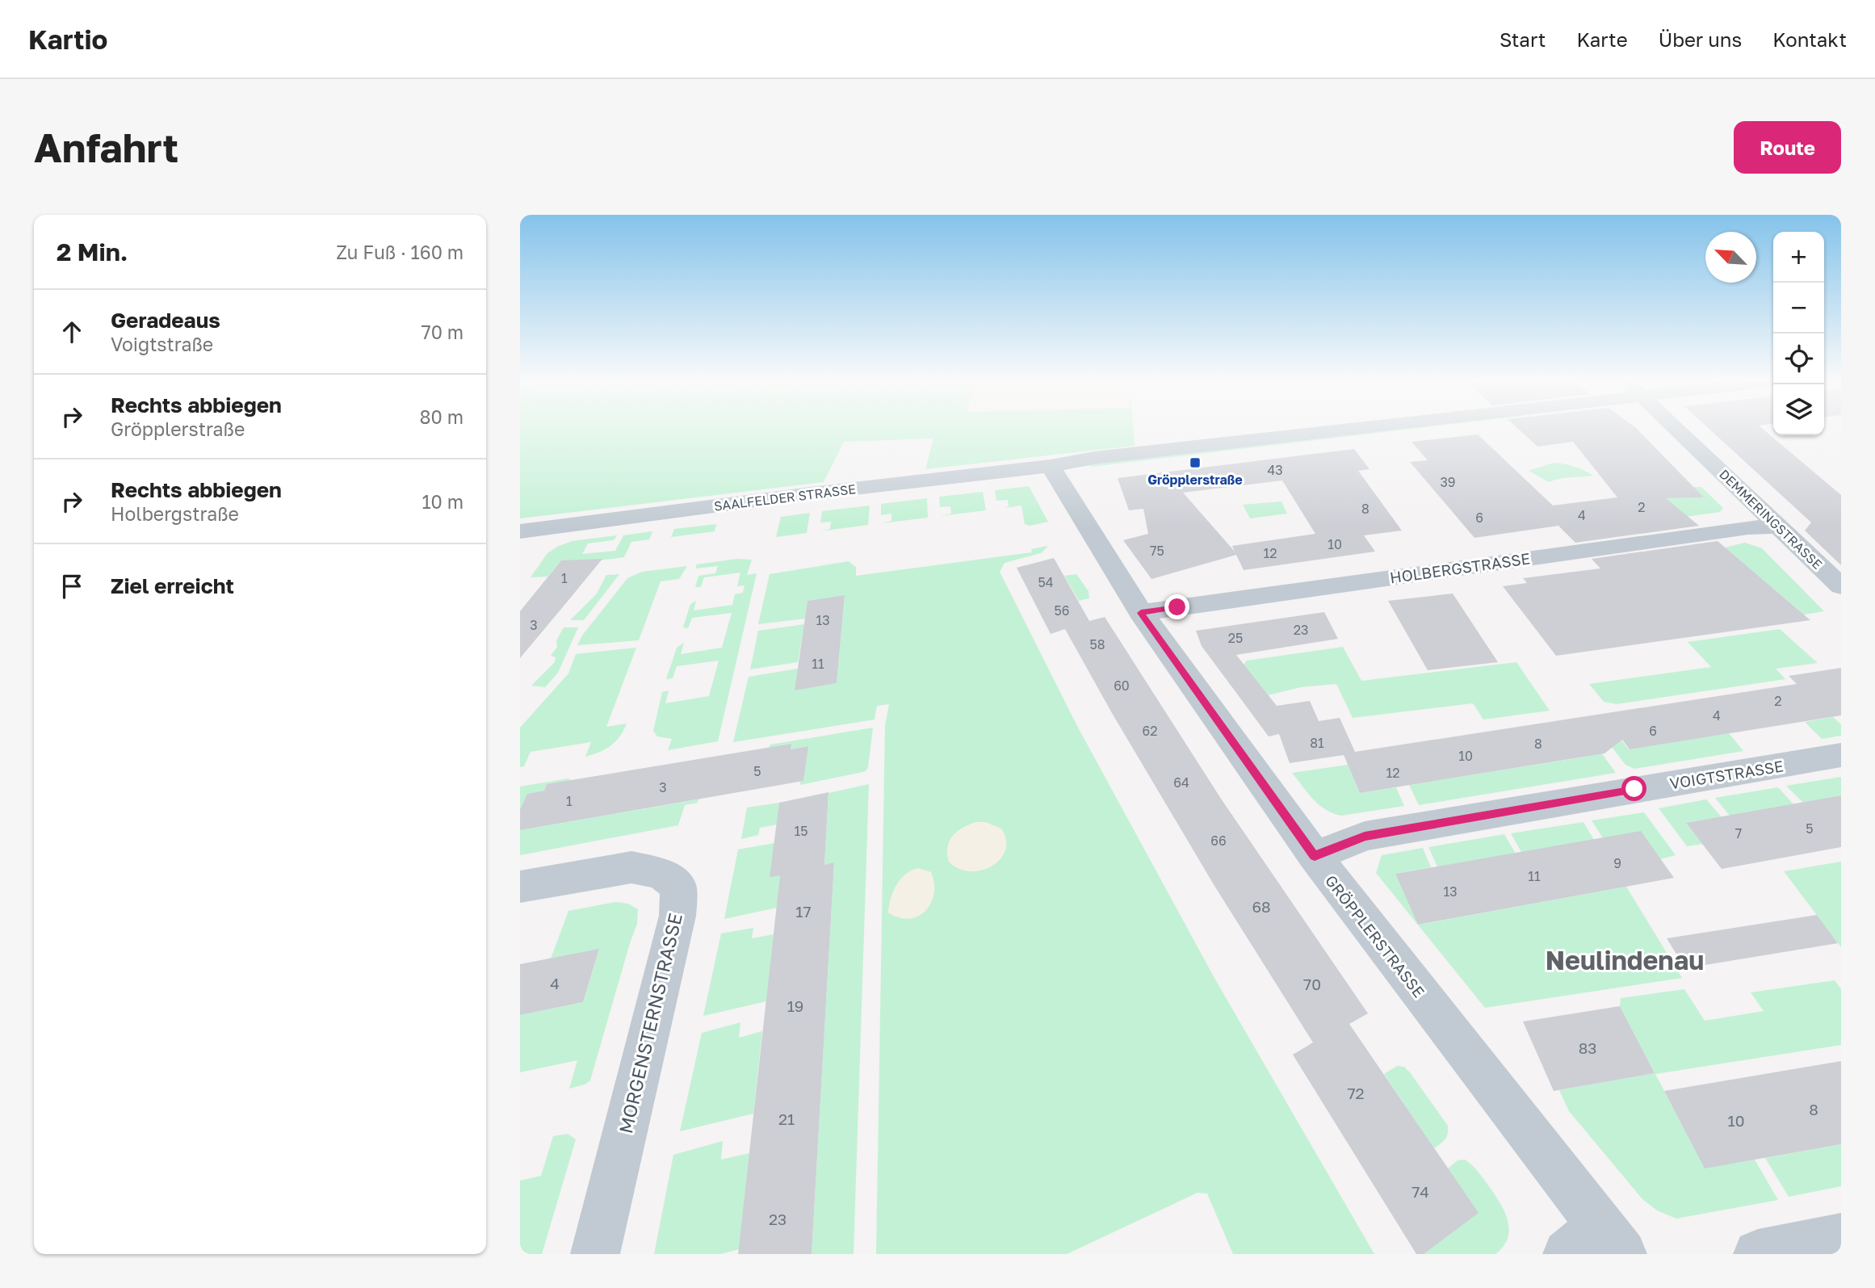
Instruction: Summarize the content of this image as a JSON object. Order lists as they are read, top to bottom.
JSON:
{
  "streets": {
    "street": [
      "SAALFELDER STRASSE",
      "DEMMERINGSTRASSE",
      "HOLBERGSTRASSE",
      "VOIGTSTRASSE",
      "GRÖPPLERSTRASSE",
      "MORGENSTERNSTRASSE"
    ]
  },
  "crossings": [
    ["SAALFELDER STRASSE", "GRÖPPLERSTRASSE"],
    ["DEMMERINGSTRASSE", "HOLBERGSTRASSE"],
    ["HOLBERGSTRASSE", "GRÖPPLERSTRASSE"],
    ["VOIGTSTRASSE", "GRÖPPLERSTRASSE"]
  ],
  "districts": ["Neulindenau"],
  "places": {
    "transit": ["Gröpplerstraße"]
  },
  "house_numbers": [
    "43",
    "39",
    "2",
    "8",
    "4",
    "6",
    "10",
    "75",
    "12",
    "1",
    "54",
    "56",
    "13",
    "3",
    "23",
    "25",
    "58",
    "11",
    "60",
    "2",
    "4",
    "62",
    "6",
    "81",
    "8",
    "10",
    "5",
    "12",
    "64",
    "3",
    "1",
    "5",
    "15",
    "7",
    "66",
    "9",
    "11",
    "13",
    "68",
    "17",
    "4",
    "70",
    "19",
    "83",
    "72",
    "8",
    "21",
    "10",
    "74",
    "23"
  ],
  "north": "top left",
  "page": {
    "header": "Kartio",
    "nav": [
      "Start",
      "Karte",
      "Über uns",
      "Kontakt"
    ],
    "buttons": "Route",
    "title": "Anfahrt",
    "heading": ["2 Min.", "Zu Fuß · 160 m"],
    "map_buttons": ["+", "−"],
    "list": [
      ["Geradeaus", "Voigtstraße", "70 m"],
      ["Rechts abbiegen", "Gröpplerstraße", "80 m"],
      ["Rechts abbiegen", "Holbergstraße", "10 m"],
      "Ziel erreicht"
    ]
  }
}
